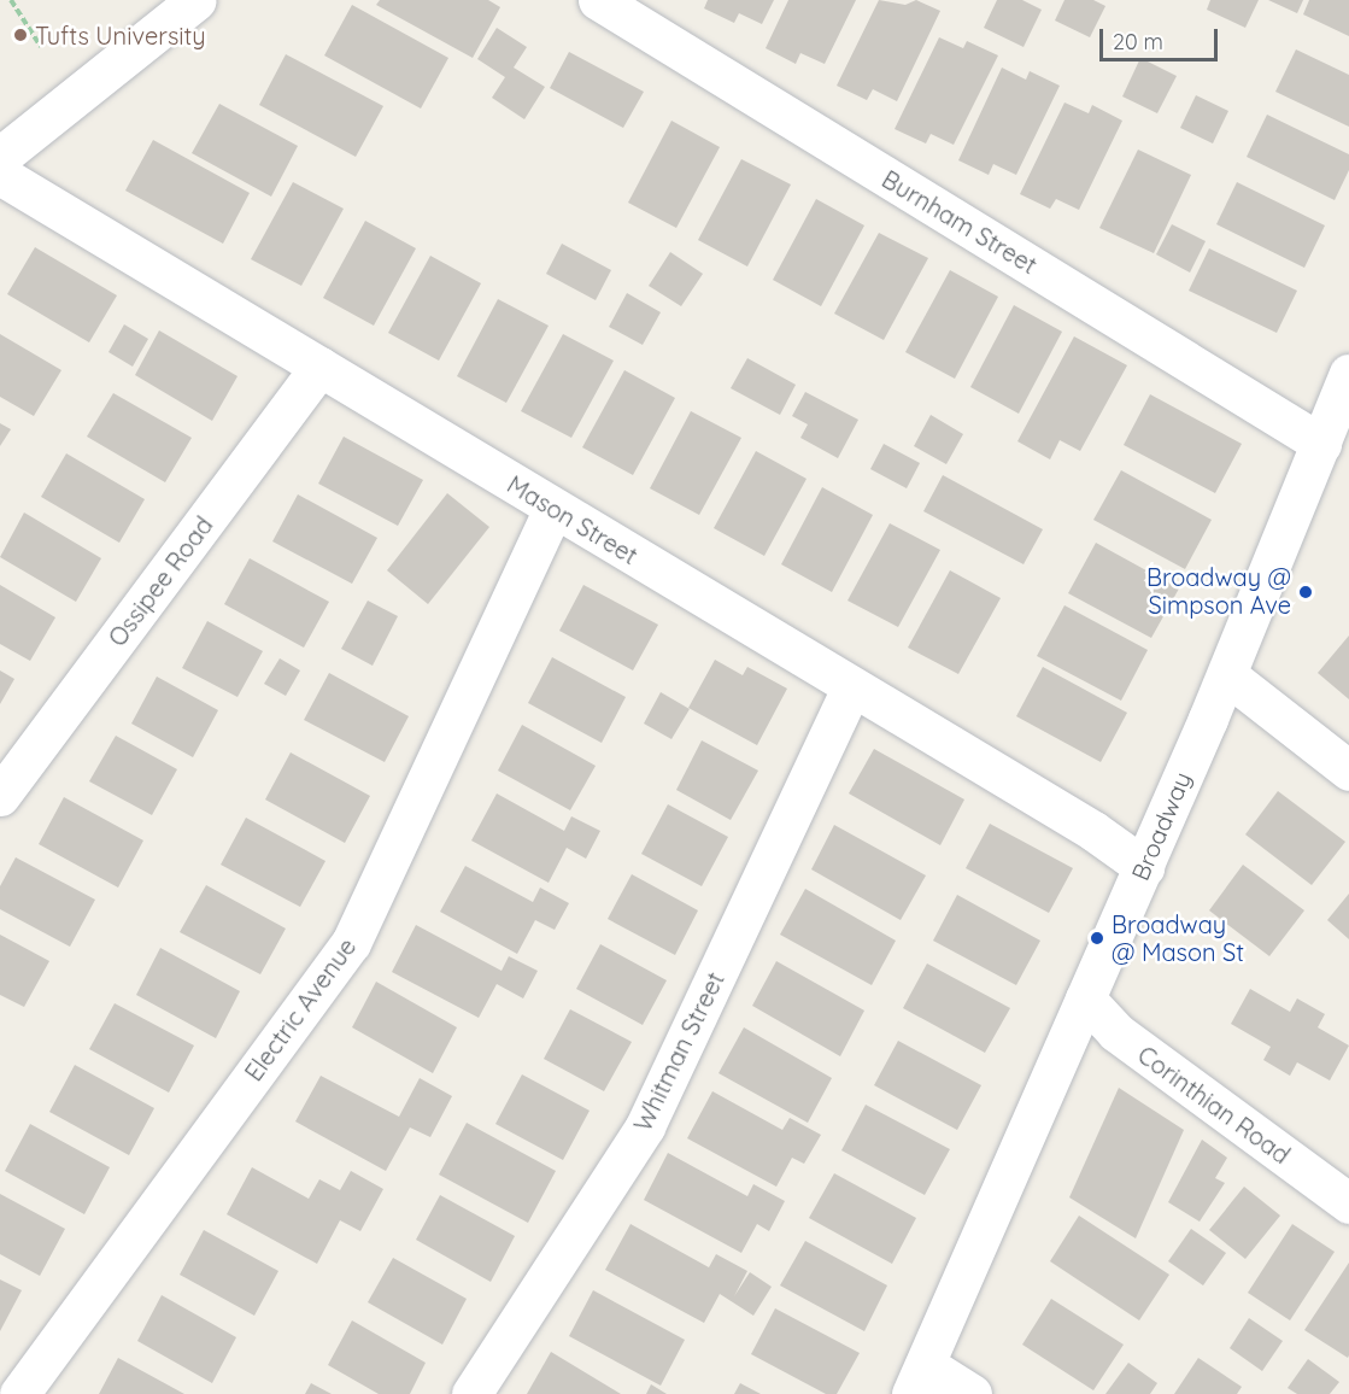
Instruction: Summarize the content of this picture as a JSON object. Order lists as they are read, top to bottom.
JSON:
{
  "streets": {
    "street": [
      "Burnham Street",
      "Mason Street",
      "Ossipee Road",
      "Broadway",
      "Electric Avenue",
      "Whitman Street",
      "Corinthian Road"
    ]
  },
  "crossings": [
    ["Burnham Street", "Broadway"],
    ["Mason Street", "Ossipee Road"],
    ["Mason Street", "Broadway"],
    ["Mason Street", "Electric Avenue"],
    ["Mason Street", "Whitman Street"],
    ["Broadway", "Corinthian Road"]
  ],
  "places": ["Tufts University", "Broadway @ Simpson Ave", "Broadway @ Mason St"],
  "scale_bar": "20 m"
}
